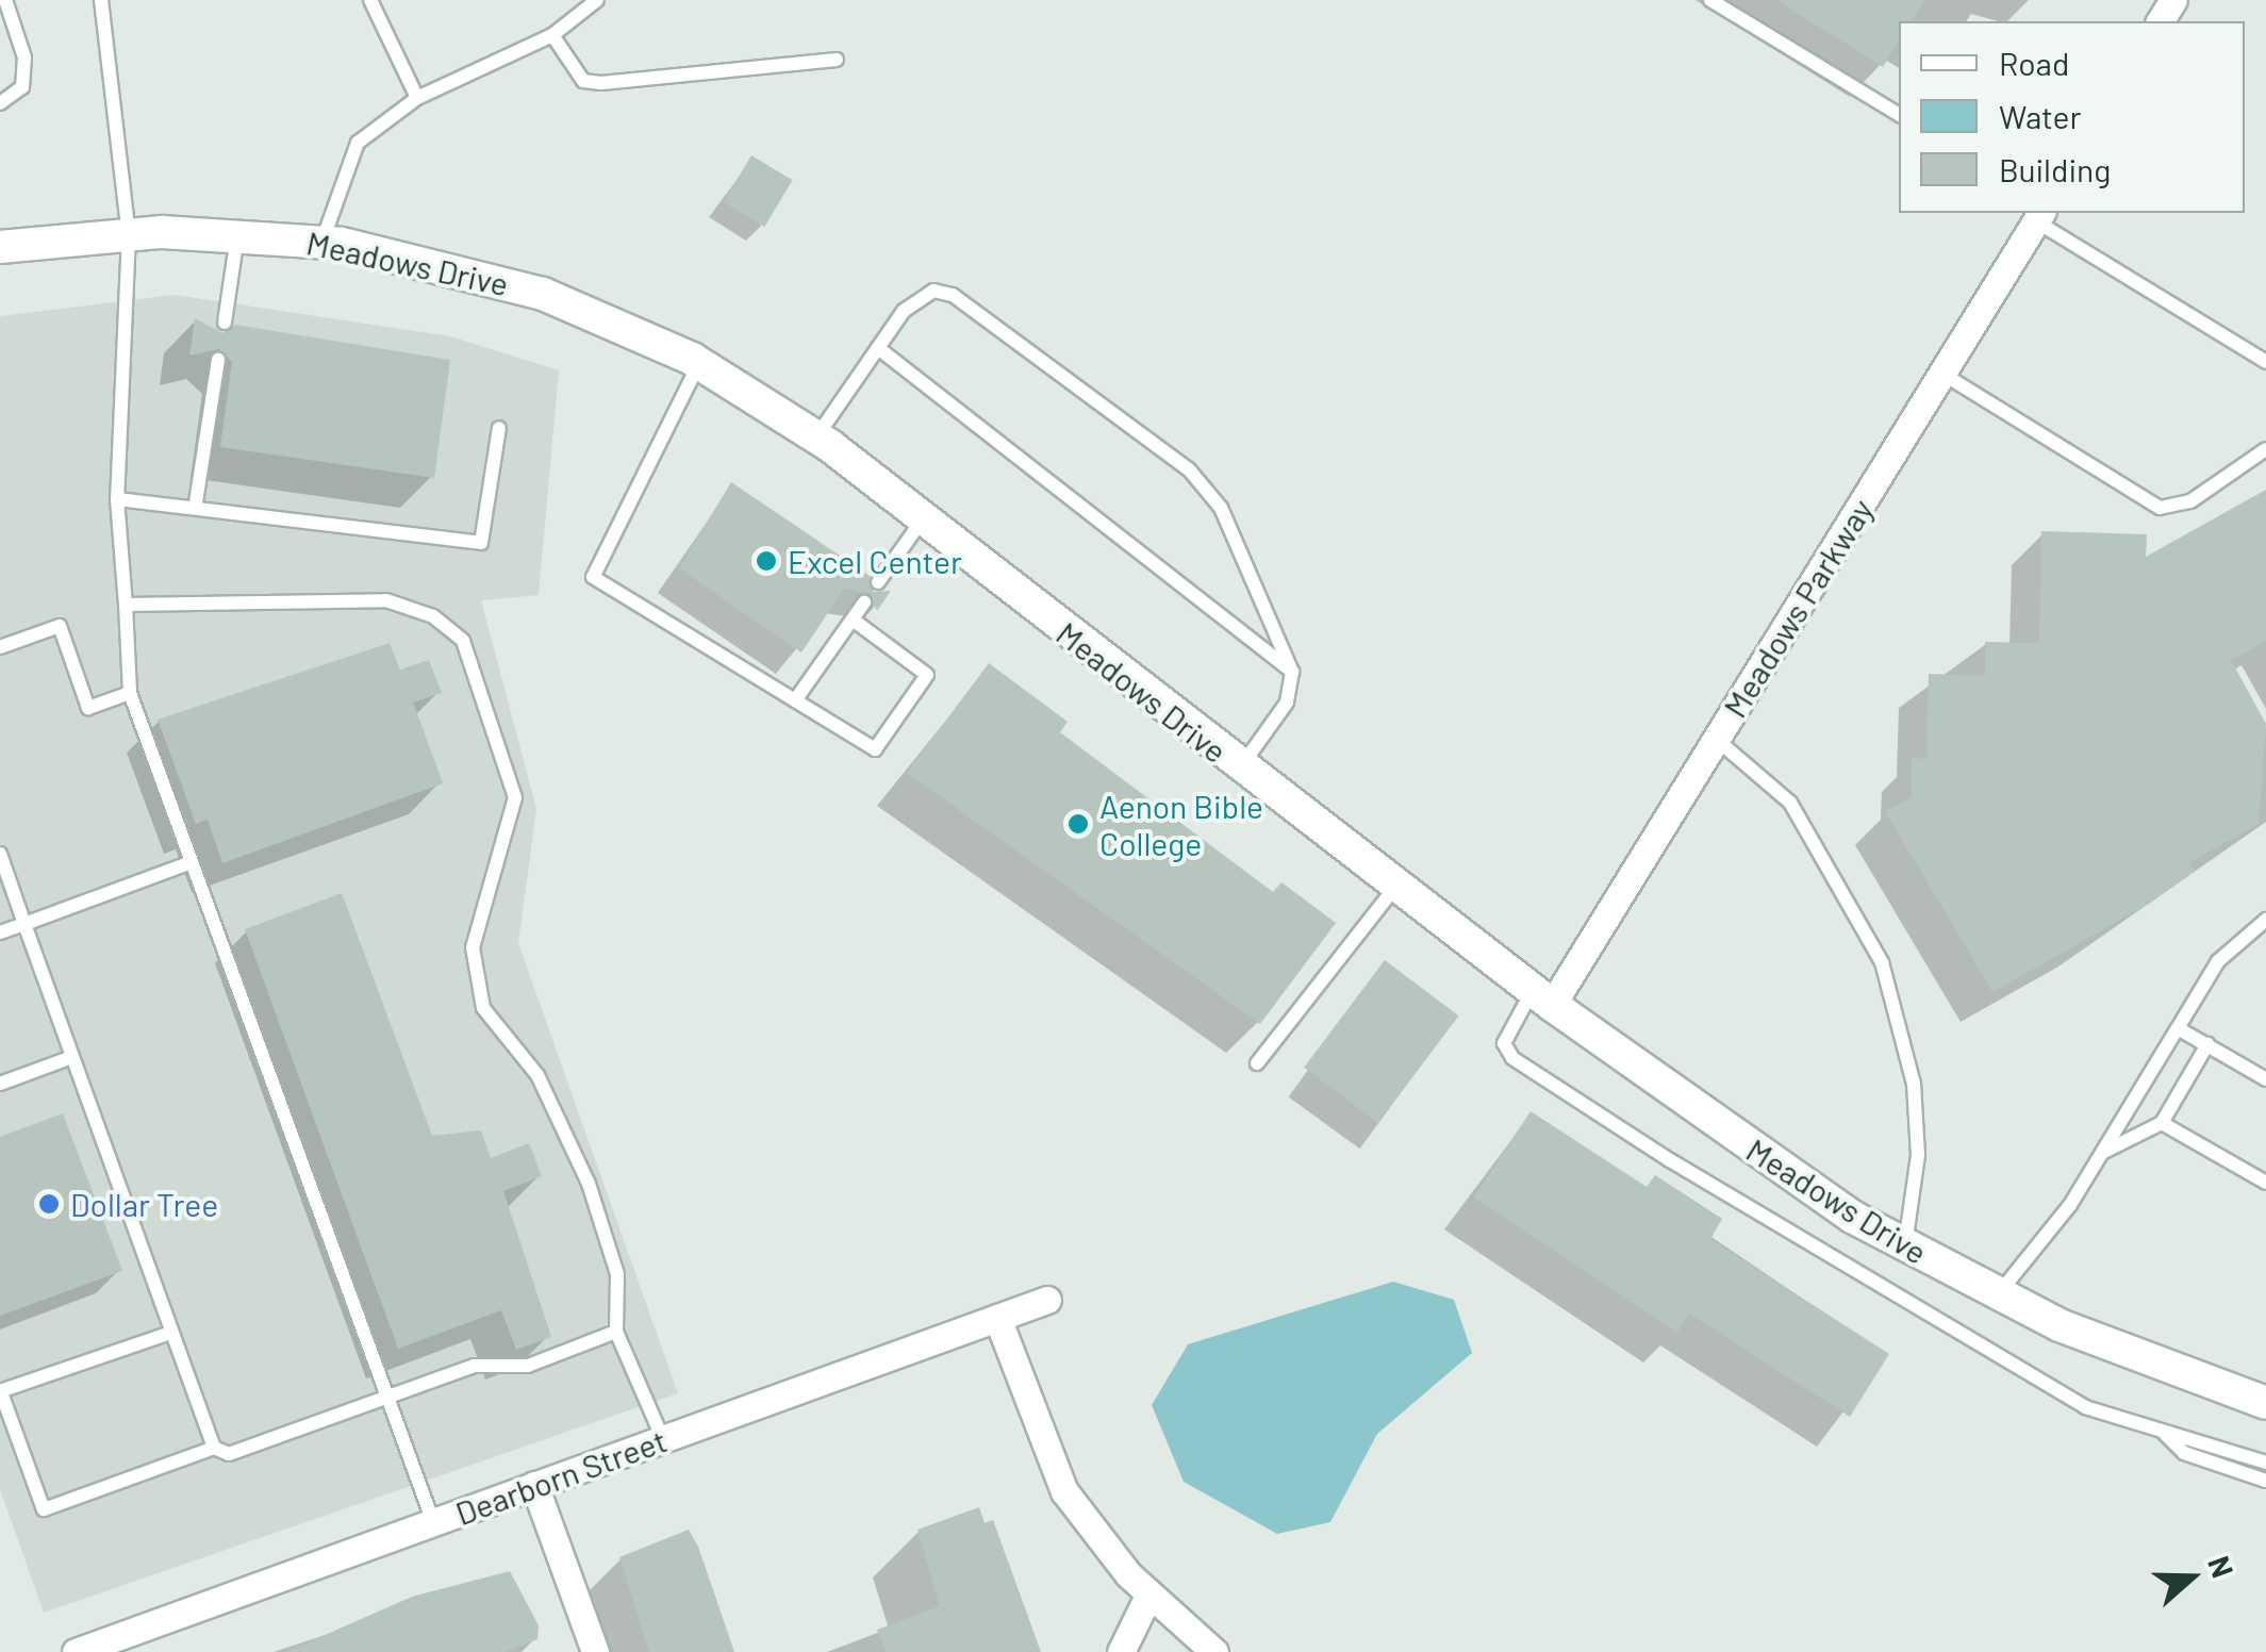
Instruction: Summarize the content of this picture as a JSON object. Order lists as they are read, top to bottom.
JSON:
{
  "streets": {
    "street": ["Meadows Drive", "Meadows Parkway", "Dearborn Street"]
  },
  "crossings": [
    ["Meadows Drive", "Meadows Parkway"]
  ],
  "places": ["Excel Center", "Aenon Bible College", "Dollar Tree"],
  "legend": ["Road", "Water", "Building"],
  "north": "right"
}
